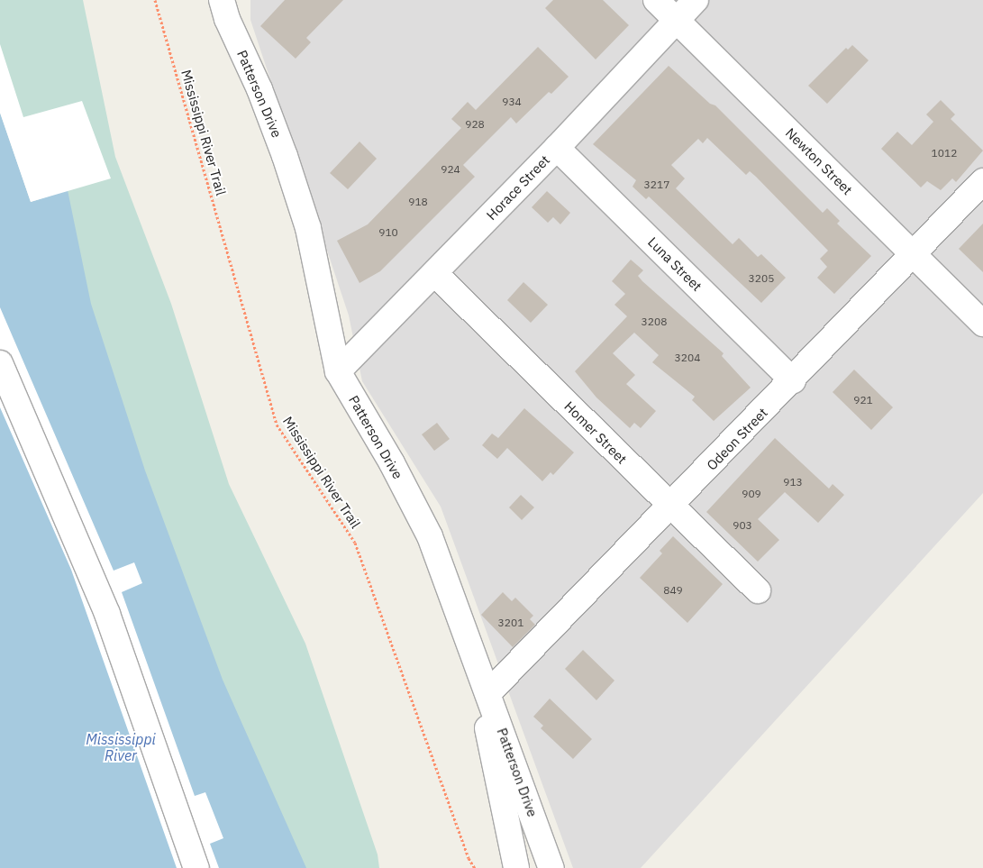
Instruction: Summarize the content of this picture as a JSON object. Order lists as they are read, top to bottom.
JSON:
{
  "streets": {
    "street": [
      "Patterson Drive",
      "Newton Street",
      "Horace Street",
      "Luna Street",
      "Homer Street",
      "Odeon Street"
    ],
    "path": ["Mississippi River Trail"]
  },
  "crossings": [
    ["Patterson Drive", "Horace Street"],
    ["Patterson Drive", "Odeon Street"],
    ["Newton Street", "Horace Street"],
    ["Newton Street", "Odeon Street"],
    ["Horace Street", "Luna Street"],
    ["Horace Street", "Homer Street"],
    ["Luna Street", "Odeon Street"],
    ["Homer Street", "Odeon Street"]
  ],
  "water": ["Mississippi River"],
  "house_numbers": [
    "934",
    "928",
    "1012",
    "924",
    "3217",
    "918",
    "910",
    "3205",
    "3208",
    "3204",
    "921",
    "913",
    "909",
    "903",
    "849",
    "3201"
  ]
}
